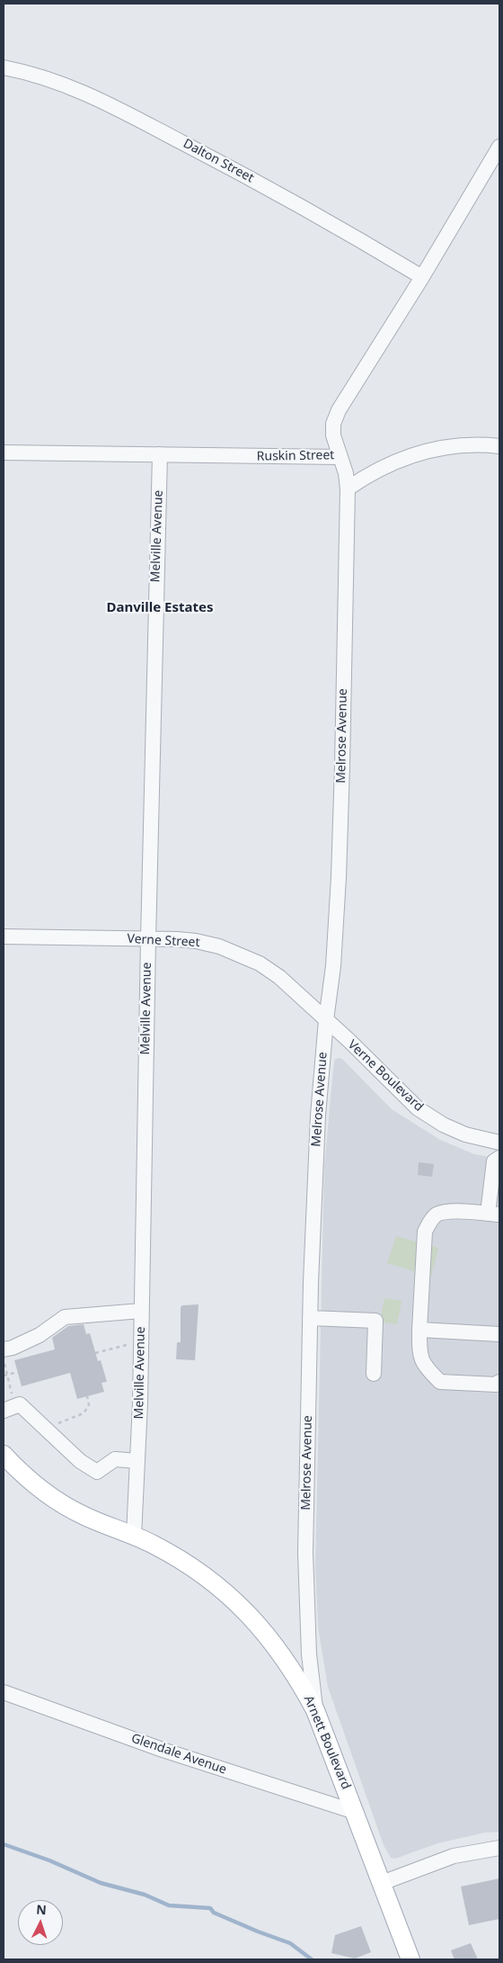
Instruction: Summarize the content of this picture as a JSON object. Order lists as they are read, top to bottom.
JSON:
{
  "streets": {
    "main road": ["Arnett Boulevard"],
    "street": [
      "Dalton Street",
      "Ruskin Street",
      "Melville Avenue",
      "Melrose Avenue",
      "Verne Street",
      "Verne Boulevard",
      "Glendale Avenue"
    ]
  },
  "crossings": [
    ["Dalton Street", "Ruskin Street"],
    ["Ruskin Street", "Melville Avenue"],
    ["Ruskin Street", "Melrose Avenue"],
    ["Melville Avenue", "Verne Street"],
    ["Melville Avenue", "Arnett Boulevard"],
    ["Melrose Avenue", "Verne Street"],
    ["Melrose Avenue", "Verne Boulevard"],
    ["Melrose Avenue", "Arnett Boulevard"],
    ["Verne Street", "Verne Boulevard"],
    ["Arnett Boulevard", "Glendale Avenue"]
  ],
  "districts": ["Danville Estates"],
  "north": "top"
}
